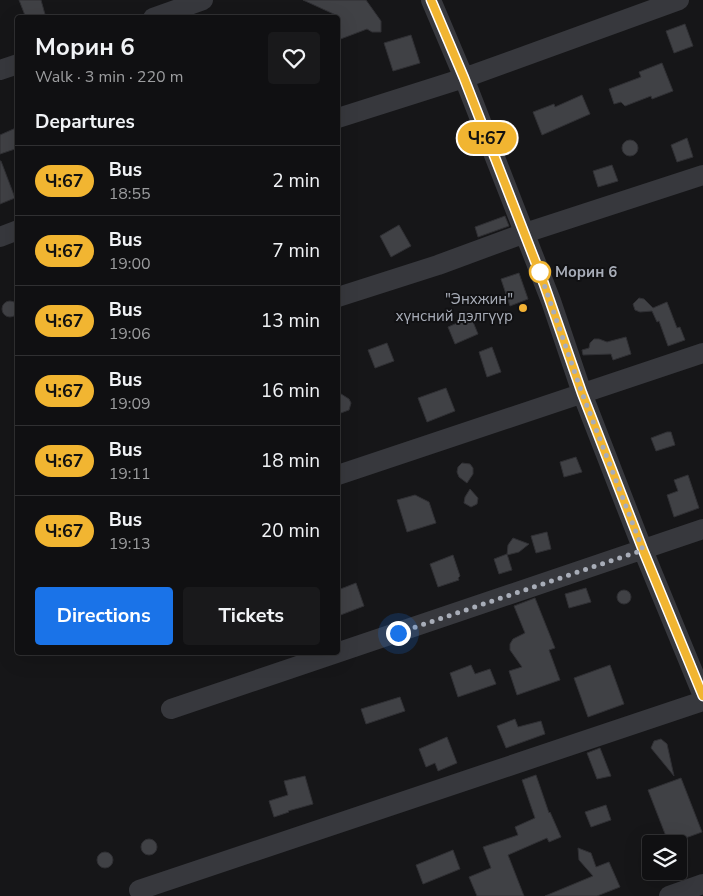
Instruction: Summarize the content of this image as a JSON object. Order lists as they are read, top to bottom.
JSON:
{
  "places": ["Морин 6", "\"Энхжин\" хүнсний дэлгүүр"],
  "lines": ["bus line Ч:67"],
  "page": {
    "on_map": "Ч:67",
    "heading": [
      ["Морин 6", "Walk · 3 min · 220 m"],
      "Departures"
    ],
    "list": [
      {
        "mark": "Ч:67",
        "name": "Bus",
        "note": "18:55",
        "value": "2 min"
      },
      {
        "mark": "Ч:67",
        "name": "Bus",
        "note": "19:00",
        "value": "7 min"
      },
      {
        "mark": "Ч:67",
        "name": "Bus",
        "note": "19:06",
        "value": "13 min"
      },
      {
        "mark": "Ч:67",
        "name": "Bus",
        "note": "19:09",
        "value": "16 min"
      },
      {
        "mark": "Ч:67",
        "name": "Bus",
        "note": "19:11",
        "value": "18 min"
      },
      {
        "mark": "Ч:67",
        "name": "Bus",
        "note": "19:13",
        "value": "20 min"
      }
    ],
    "buttons": ["Directions", "Tickets"]
  }
}
